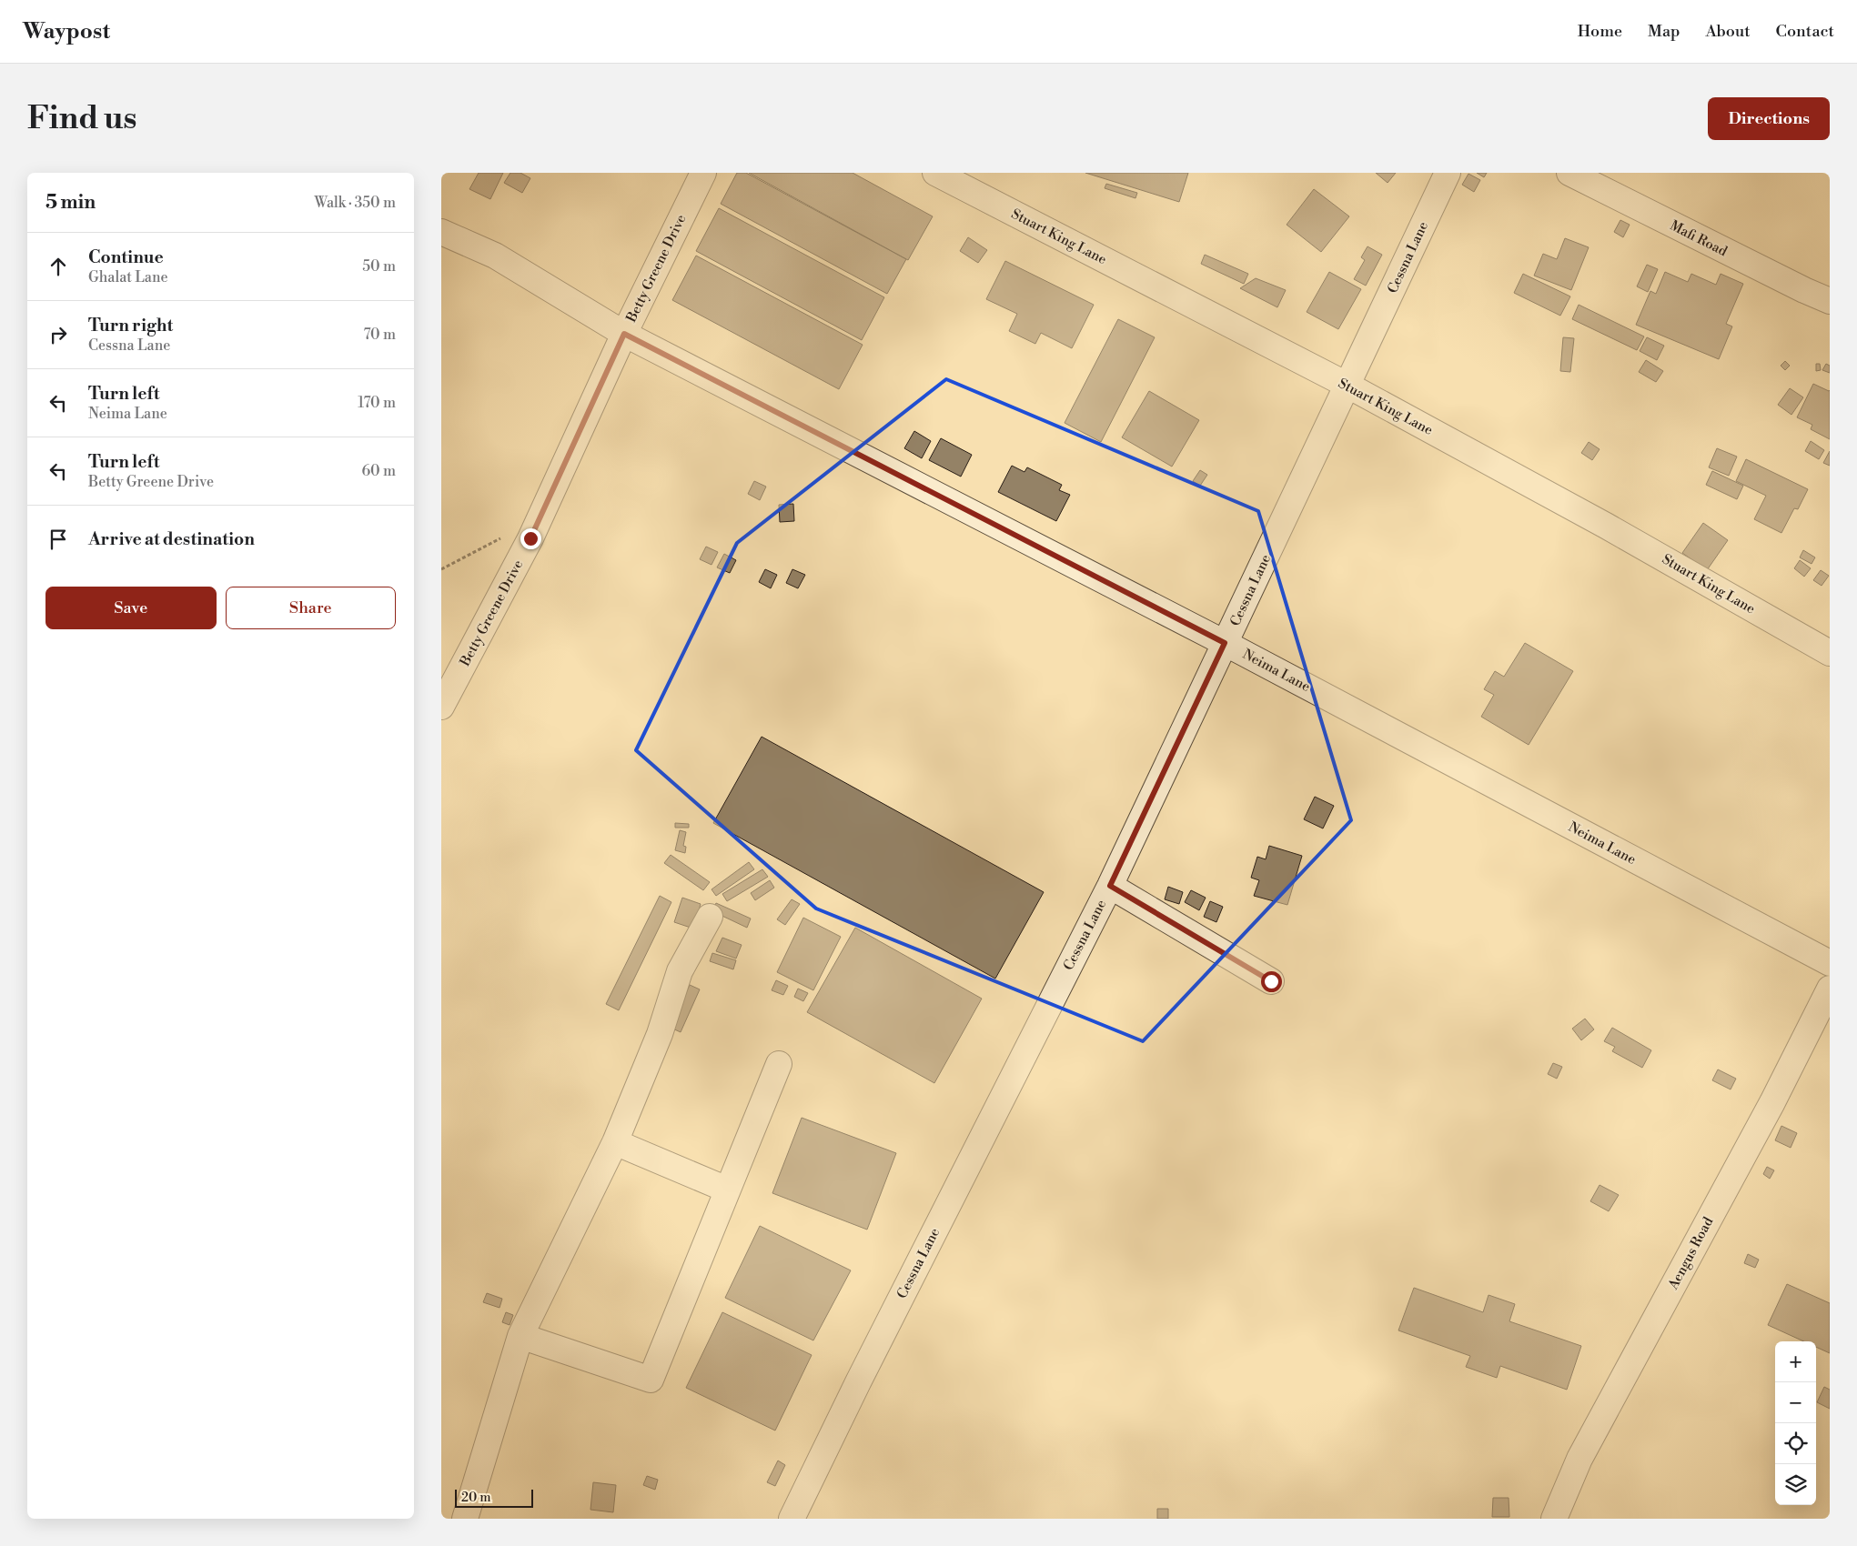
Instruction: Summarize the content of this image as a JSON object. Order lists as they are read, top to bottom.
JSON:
{
  "streets": {
    "street": [
      "Stuart King Lane",
      "Mafi Road",
      "Cessna Lane",
      "Betty Greene Drive",
      "Neima Lane",
      "Aengus Road"
    ]
  },
  "crossings": [
    ["Stuart King Lane", "Cessna Lane"],
    ["Cessna Lane", "Neima Lane"],
    ["Betty Greene Drive", "Neima Lane"]
  ],
  "scale_bar": "20 m",
  "page": {
    "header": "Waypost",
    "nav": [
      "Home",
      "Map",
      "About",
      "Contact"
    ],
    "buttons": [
      "Directions",
      ["Save", "Share"]
    ],
    "title": "Find us",
    "heading": ["5 min", "Walk · 350 m"],
    "list": [
      ["Continue", "Ghalat Lane", "50 m"],
      ["Turn right", "Cessna Lane", "70 m"],
      ["Turn left", "Neima Lane", "170 m"],
      ["Turn left", "Betty Greene Drive", "60 m"],
      "Arrive at destination"
    ],
    "map_buttons": ["+", "−"],
    "scale": "20 m"
  }
}
